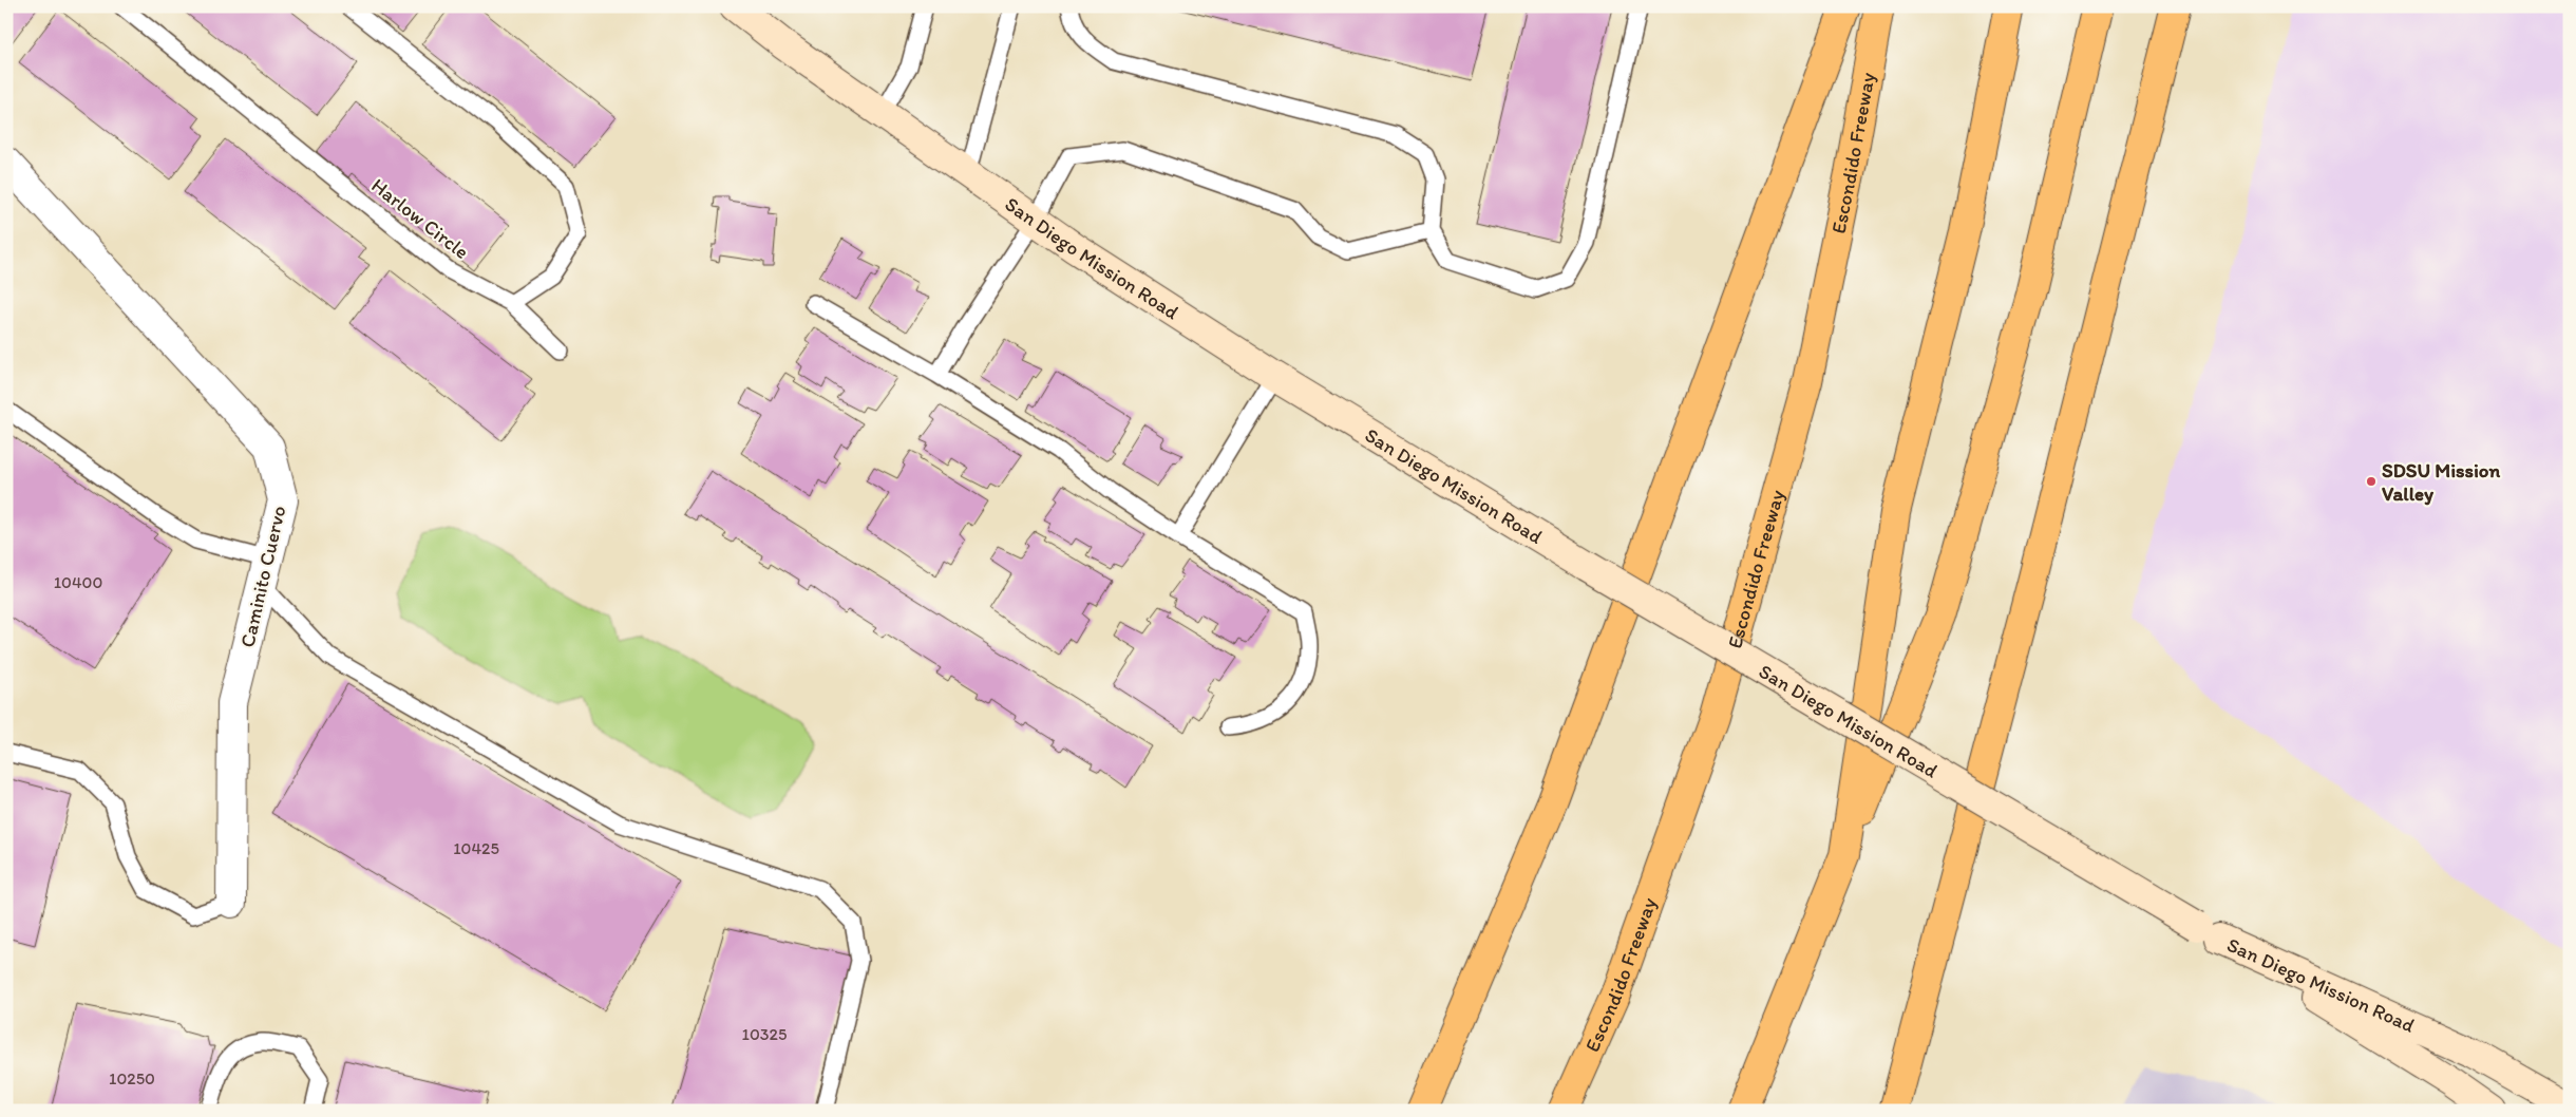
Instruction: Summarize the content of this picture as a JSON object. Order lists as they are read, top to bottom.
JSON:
{
  "streets": {
    "highway": ["Escondido Freeway"],
    "main road": ["San Diego Mission Road"],
    "street": ["Caminito Cuervo"],
    "lane": ["Harlow Circle"]
  },
  "places": ["SDSU Mission Valley"],
  "house_numbers": [
    "10400",
    "10425",
    "10325",
    "10250"
  ]
}
